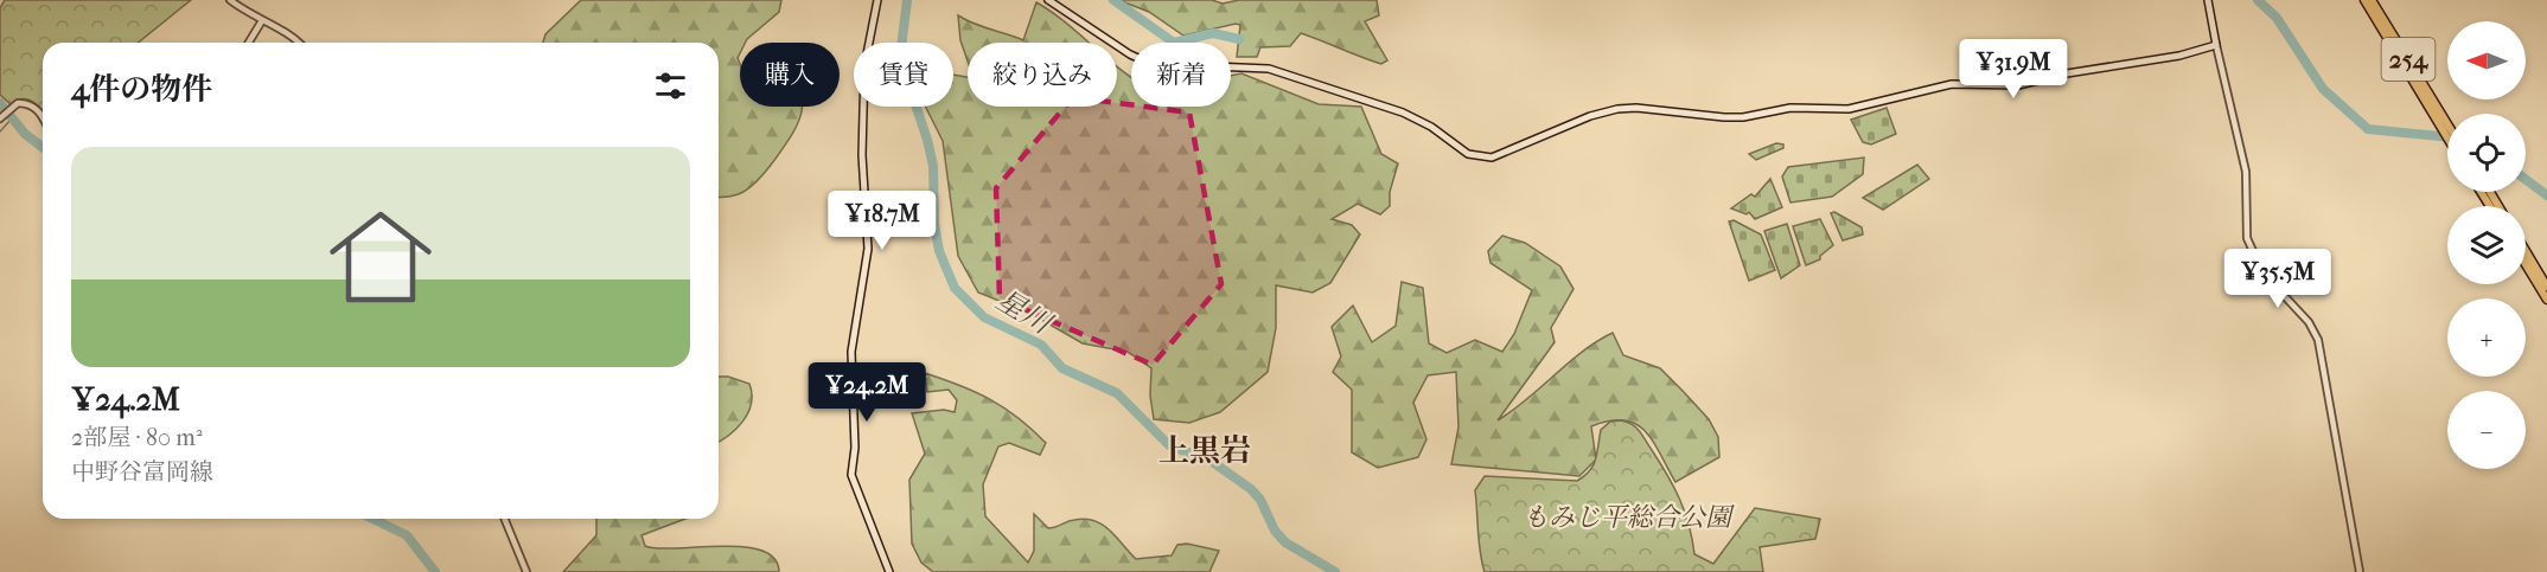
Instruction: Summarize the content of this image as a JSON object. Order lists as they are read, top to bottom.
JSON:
{
  "streets": {
    "highway": ["254"]
  },
  "districts": ["上黒岩"],
  "water": ["星川"],
  "parks": ["もみじ平総合公園"],
  "north": "left",
  "page": {
    "map_buttons": ["+", "−"],
    "price": [
      "¥31.9M",
      "¥18.7M",
      "¥35.5M",
      "¥24.2M"
    ],
    "chip": [
      "購入",
      "賃貸",
      "絞り込み",
      "新着"
    ],
    "heading": "4件の物件",
    "list": [
      {
        "name": "¥24.2M",
        "note": "2部屋 · 80 m² · 中野谷富岡線"
      }
    ]
  }
}
